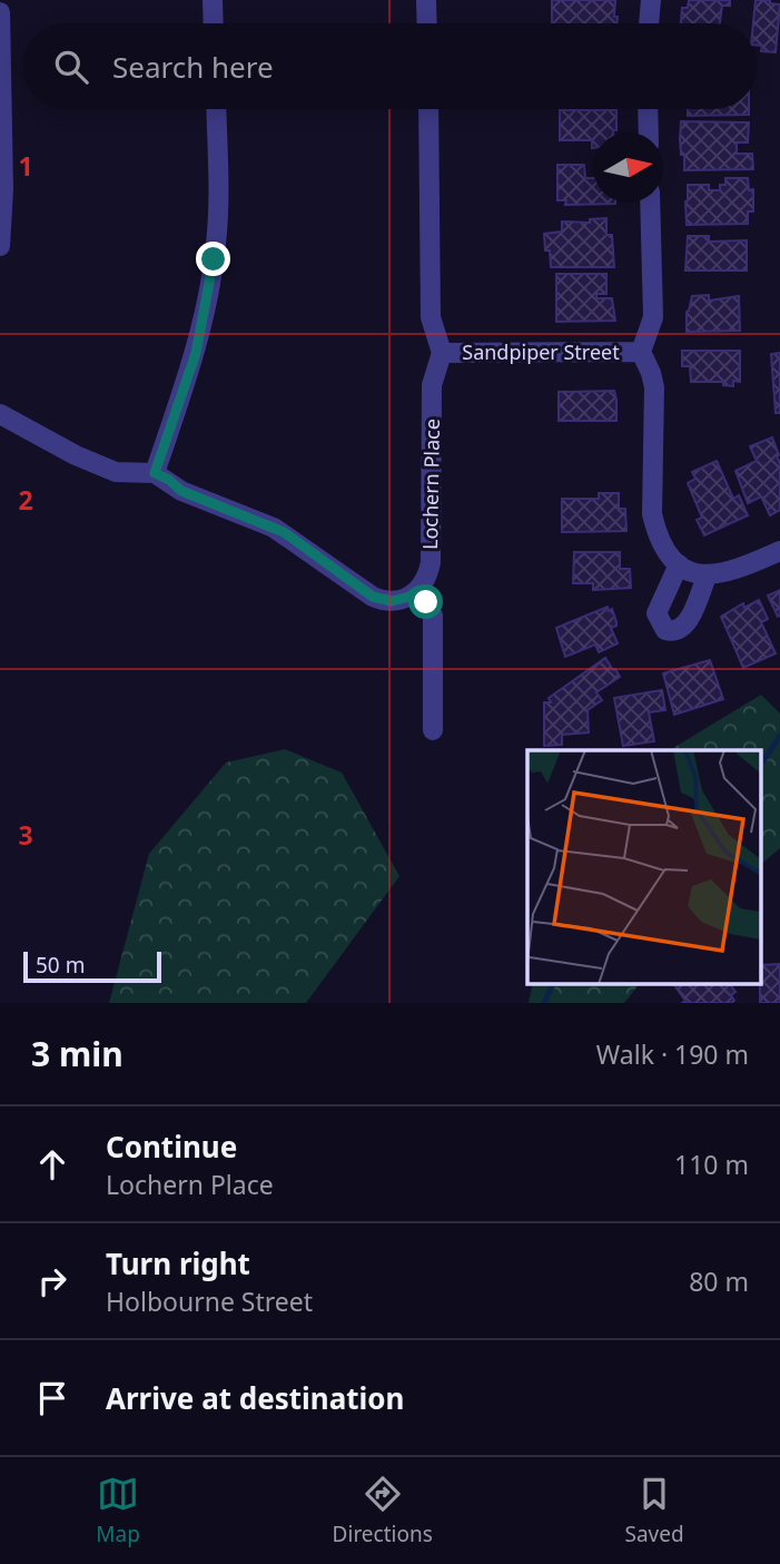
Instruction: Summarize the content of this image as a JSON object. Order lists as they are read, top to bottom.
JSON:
{
  "streets": {
    "street": ["Sandpiper Street", "Lochern Place"]
  },
  "crossings": [
    ["Sandpiper Street", "Lochern Place"]
  ],
  "scale_bar": "50 m",
  "north": "right",
  "page": {
    "search": "Search here",
    "scale": "50 m",
    "heading": ["3 min", "Walk · 190 m"],
    "list": [
      ["Continue", "Lochern Place", "110 m"],
      ["Turn right", "Holbourne Street", "80 m"],
      "Arrive at destination"
    ],
    "nav": ["Map", "Directions", "Saved"]
  },
  "grid": {
    "rows": ["1", "2", "3"]
  }
}
